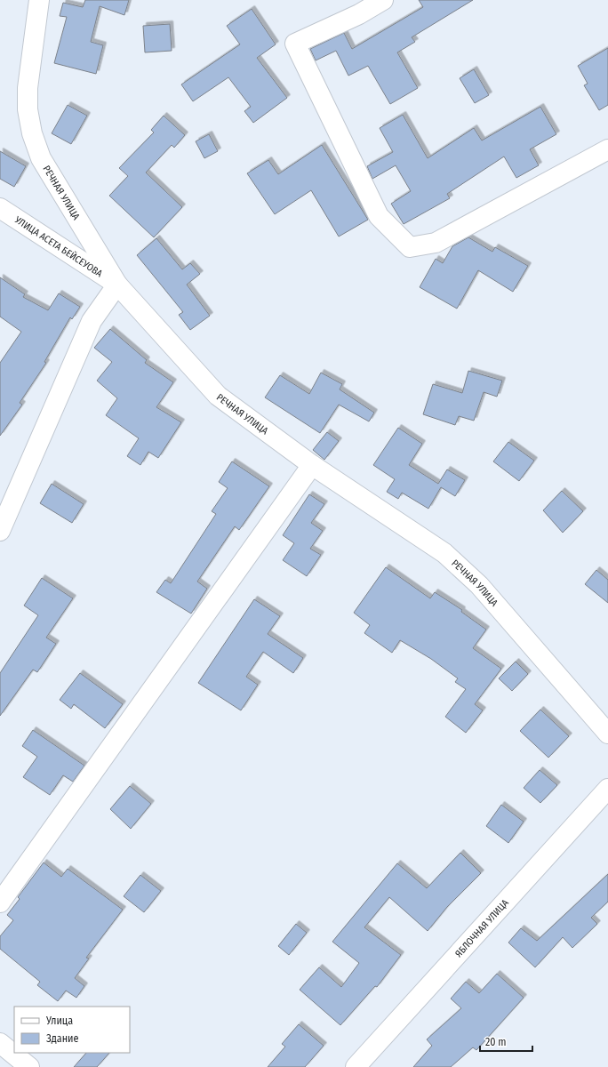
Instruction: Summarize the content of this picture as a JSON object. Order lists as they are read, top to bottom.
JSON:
{
  "streets": {
    "street": ["РЕЧНАЯ УЛИЦА", "УЛИЦА АСЕТА БЕЙСЕУОВА", "ЯБЛОЧНАЯ УЛИЦА"]
  },
  "crossings": [
    ["РЕЧНАЯ УЛИЦА", "УЛИЦА АСЕТА БЕЙСЕУОВА"]
  ],
  "legend": ["Улица", "Здание"],
  "scale_bar": "20 m"
}
